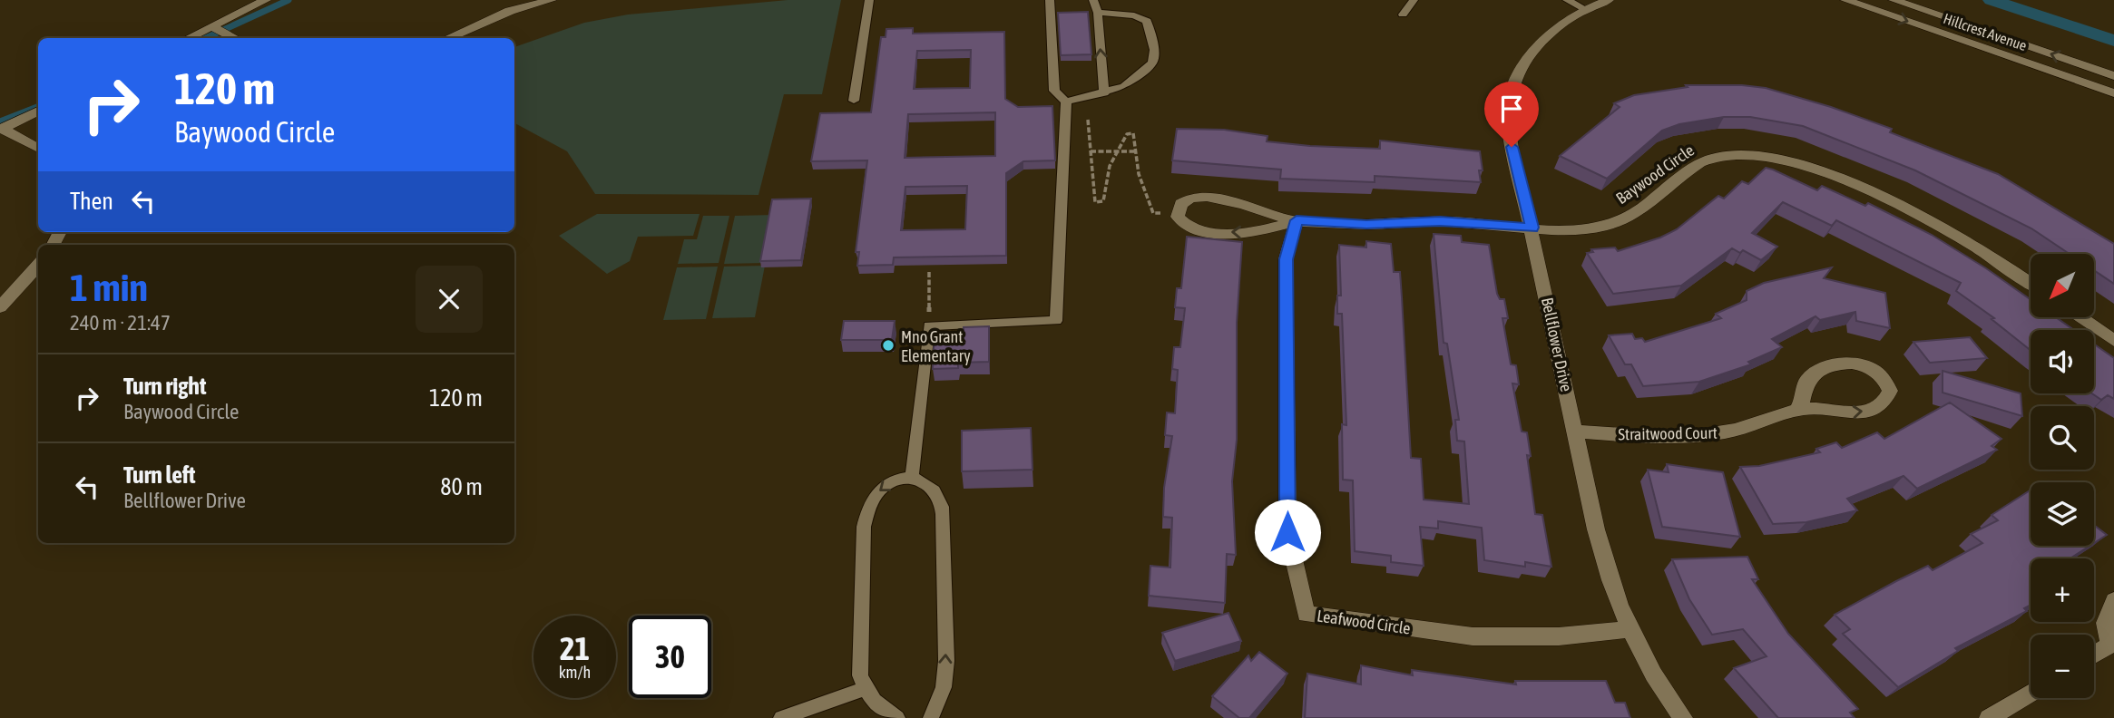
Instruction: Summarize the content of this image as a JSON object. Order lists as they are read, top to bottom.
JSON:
{
  "streets": {
    "street": [
      "Hillcrest Avenue",
      "Baywood Circle",
      "Bellflower Drive",
      "Straitwood Court",
      "Leafwood Circle"
    ]
  },
  "crossings": [
    ["Baywood Circle", "Bellflower Drive"],
    ["Baywood Circle", "Leafwood Circle"],
    ["Bellflower Drive", "Straitwood Court"],
    ["Bellflower Drive", "Leafwood Circle"]
  ],
  "places": ["Mno Grant Elementary"],
  "north": "bottom left",
  "page": {
    "turn": ["120 m", "Baywood Circle"],
    "then": "Then",
    "heading": ["1 min", "240 m · 21:47"],
    "map_buttons": ["+", "−"],
    "list": [
      {
        "name": "Turn right",
        "note": "Baywood Circle",
        "value": "120 m"
      },
      {
        "name": "Turn left",
        "note": "Bellflower Drive",
        "value": "80 m"
      }
    ],
    "speed": "21 km/h",
    "limit": "30"
  }
}
